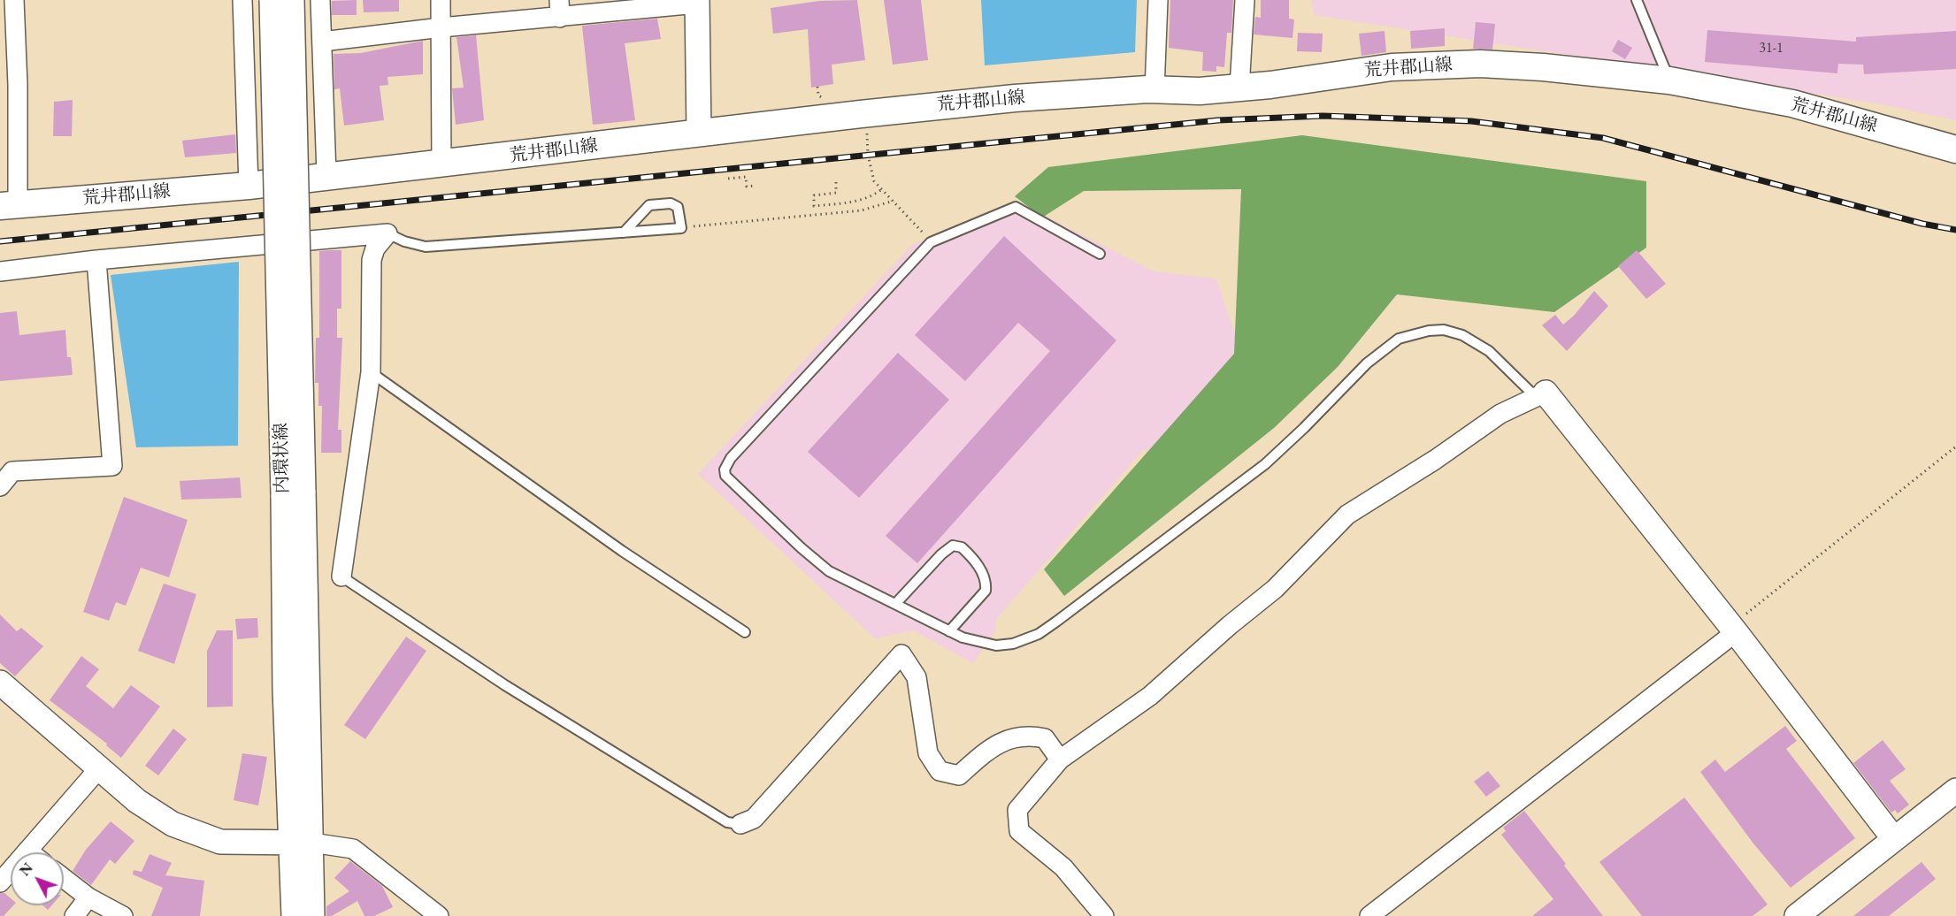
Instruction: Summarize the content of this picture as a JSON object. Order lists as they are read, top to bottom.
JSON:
{
  "streets": {
    "main road": ["荒井郡山線"],
    "street": ["内環状線"]
  },
  "house_numbers": ["31-1"],
  "north": "top left"
}
